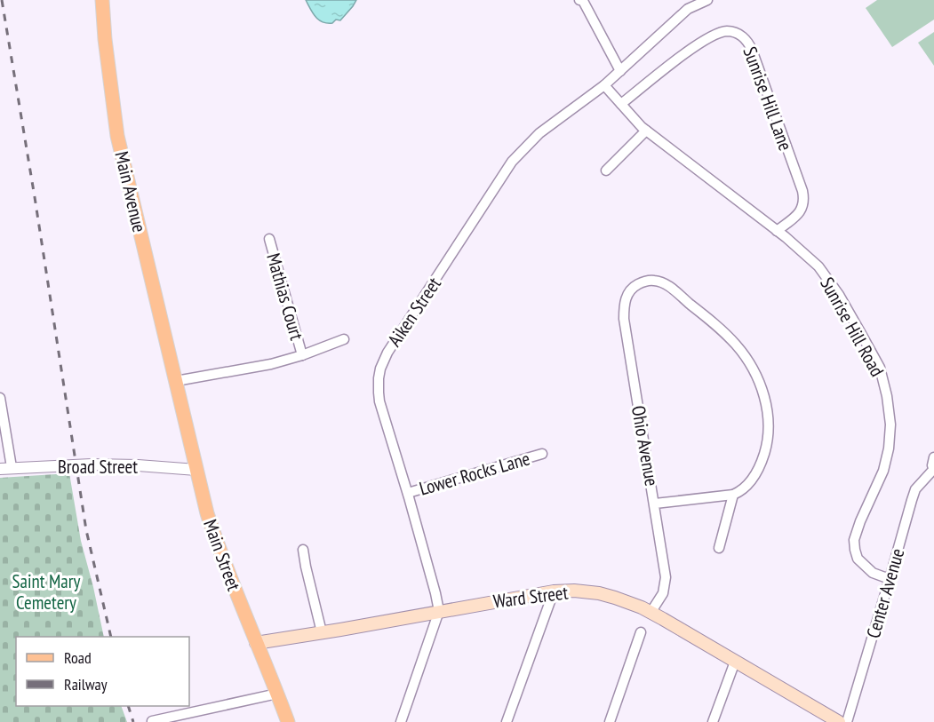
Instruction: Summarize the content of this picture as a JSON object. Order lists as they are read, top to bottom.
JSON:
{
  "streets": {
    "main road": ["Main Avenue", "Main Street", "Ward Street"],
    "street": [
      "Sunrise Hill Lane",
      "Mathias Court",
      "Aiken Street",
      "Sunrise Hill Road",
      "Ohio Avenue",
      "Broad Street",
      "Lower Rocks Lane",
      "Center Avenue"
    ]
  },
  "crossings": [
    ["Sunrise Hill Lane", "Sunrise Hill Road"],
    ["Main Avenue", "Main Street"],
    ["Aiken Street", "Sunrise Hill Road"],
    ["Aiken Street", "Lower Rocks Lane"],
    ["Aiken Street", "Ward Street"],
    ["Sunrise Hill Road", "Center Avenue"],
    ["Ohio Avenue", "Ward Street"],
    ["Broad Street", "Main Street"],
    ["Main Street", "Ward Street"]
  ],
  "parks": ["Saint Mary Cemetery"],
  "legend": ["Road", "Railway"]
}
